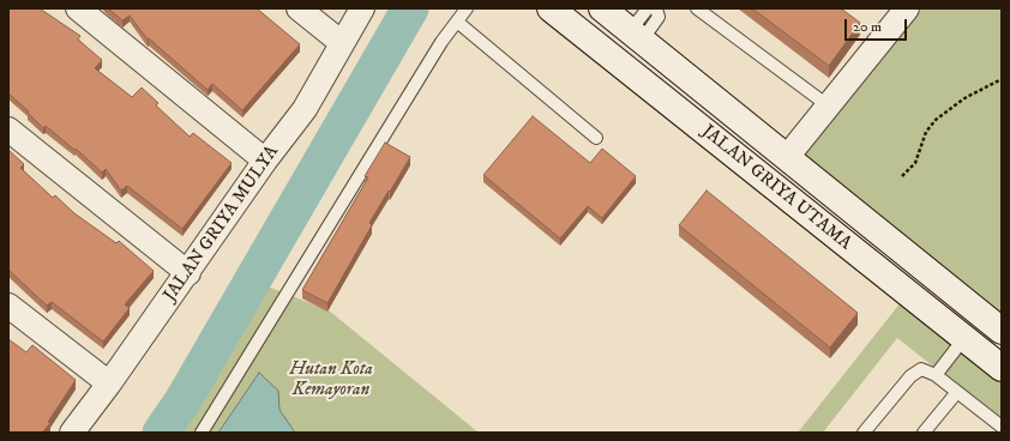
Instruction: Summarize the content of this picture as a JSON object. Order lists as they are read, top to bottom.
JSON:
{
  "streets": {
    "main road": ["JALAN GRIYA UTAMA"],
    "street": ["JALAN GRIYA MULYA"]
  },
  "parks": ["Hutan Kota Kemayoran"],
  "scale_bar": "20 m"
}
